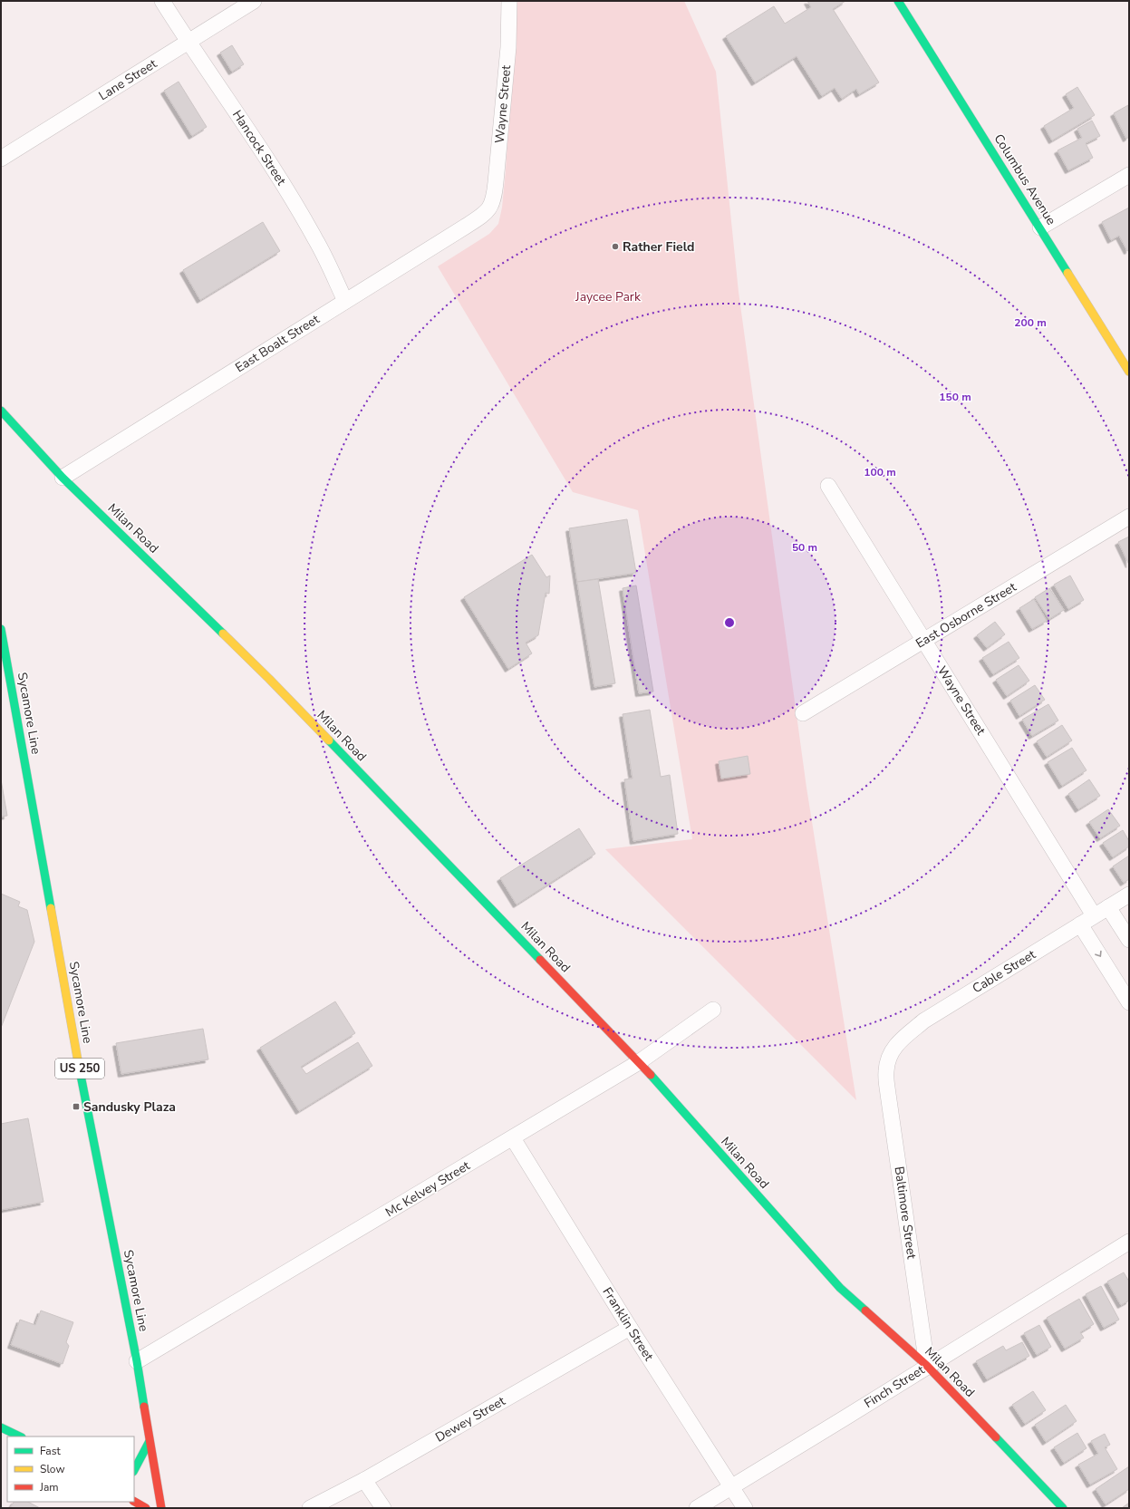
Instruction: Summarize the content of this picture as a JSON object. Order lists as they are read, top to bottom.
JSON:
{
  "streets": {
    "street": [
      "Lane Street",
      "Wayne Street",
      "Hancock Street",
      "Columbus Avenue",
      "East Boalt Street",
      "Milan Road",
      "East Osborne Street",
      "Sycamore Line",
      "Cable Street",
      "US 250",
      "Mc Kelvey Street",
      "Baltimore Street",
      "Franklin Street",
      "Finch Street",
      "Dewey Street"
    ]
  },
  "crossings": [
    ["Lane Street", "Hancock Street"],
    ["Wayne Street", "East Boalt Street"],
    ["Wayne Street", "East Osborne Street"],
    ["Wayne Street", "Cable Street"],
    ["Hancock Street", "East Boalt Street"],
    ["East Boalt Street", "Milan Road"],
    ["Milan Road", "Mc Kelvey Street"],
    ["Milan Road", "Baltimore Street"],
    ["Milan Road", "Finch Street"],
    ["Sycamore Line", "Mc Kelvey Street"],
    ["Cable Street", "Baltimore Street"],
    ["Mc Kelvey Street", "Franklin Street"],
    ["Baltimore Street", "Finch Street"],
    ["Franklin Street", "Finch Street"],
    ["Franklin Street", "Dewey Street"]
  ],
  "parks": ["Jaycee Park"],
  "places": {
    "other": ["Rather Field"],
    "transit": ["Sandusky Plaza"]
  },
  "legend": ["Fast", "Slow", "Jam"],
  "rings": [
    "200 m",
    "150 m",
    "100 m",
    "50 m"
  ]
}
